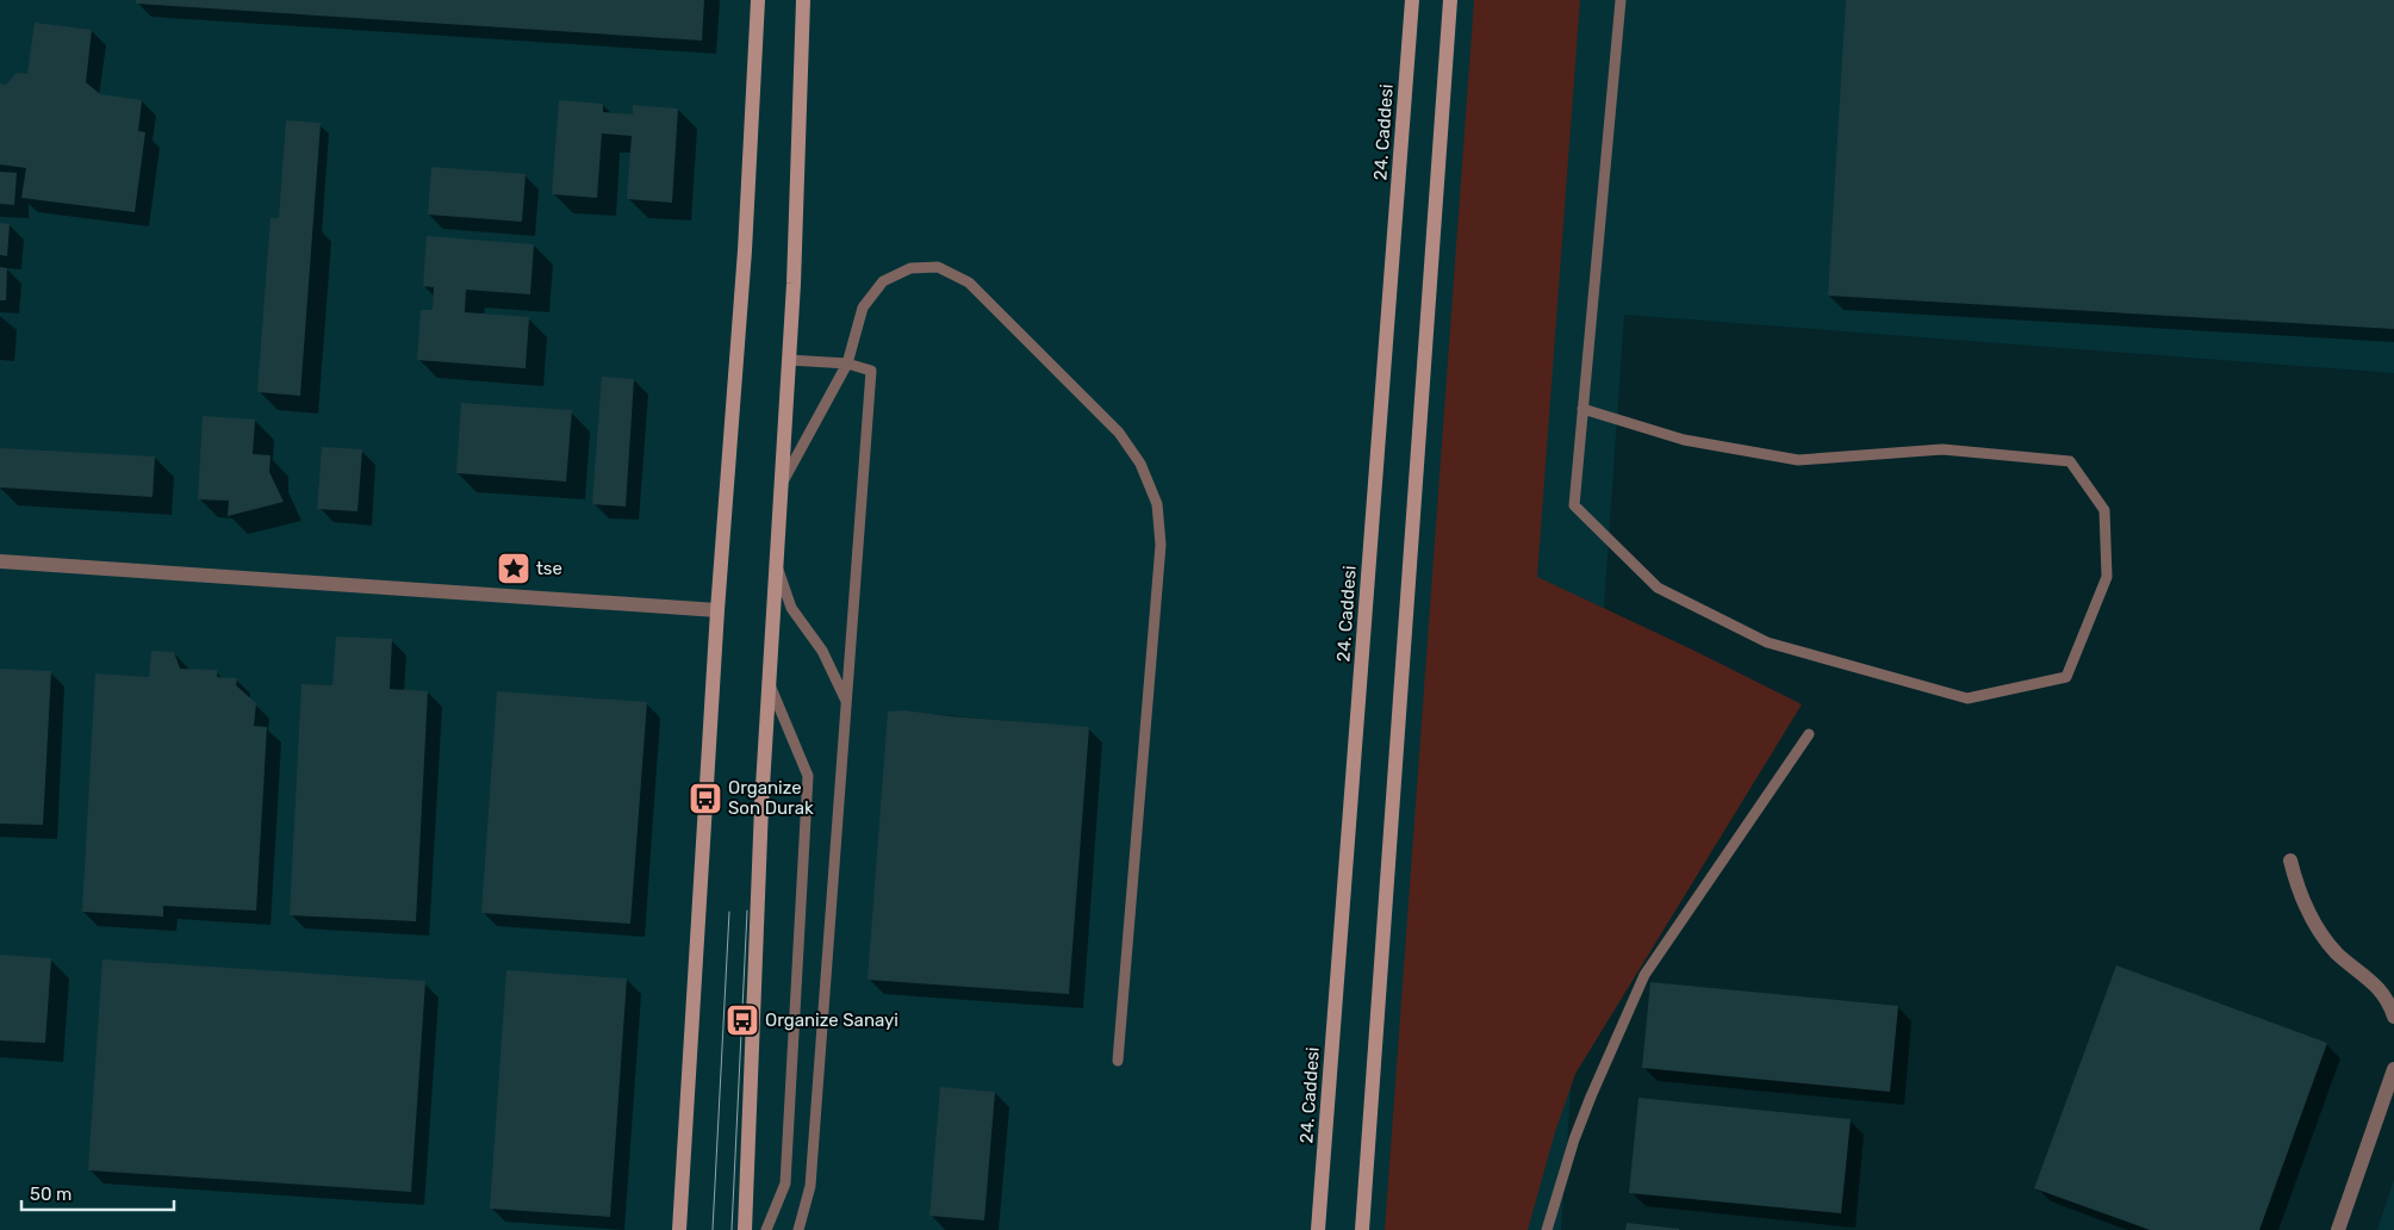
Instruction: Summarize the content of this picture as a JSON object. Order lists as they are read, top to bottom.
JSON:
{
  "streets": {
    "main road": ["24. Caddesi"]
  },
  "places": {
    "place": ["tse"],
    "bus stop": ["Organize Son Durak", "Organize Sanayi"]
  },
  "scale_bar": "50 m"
}
